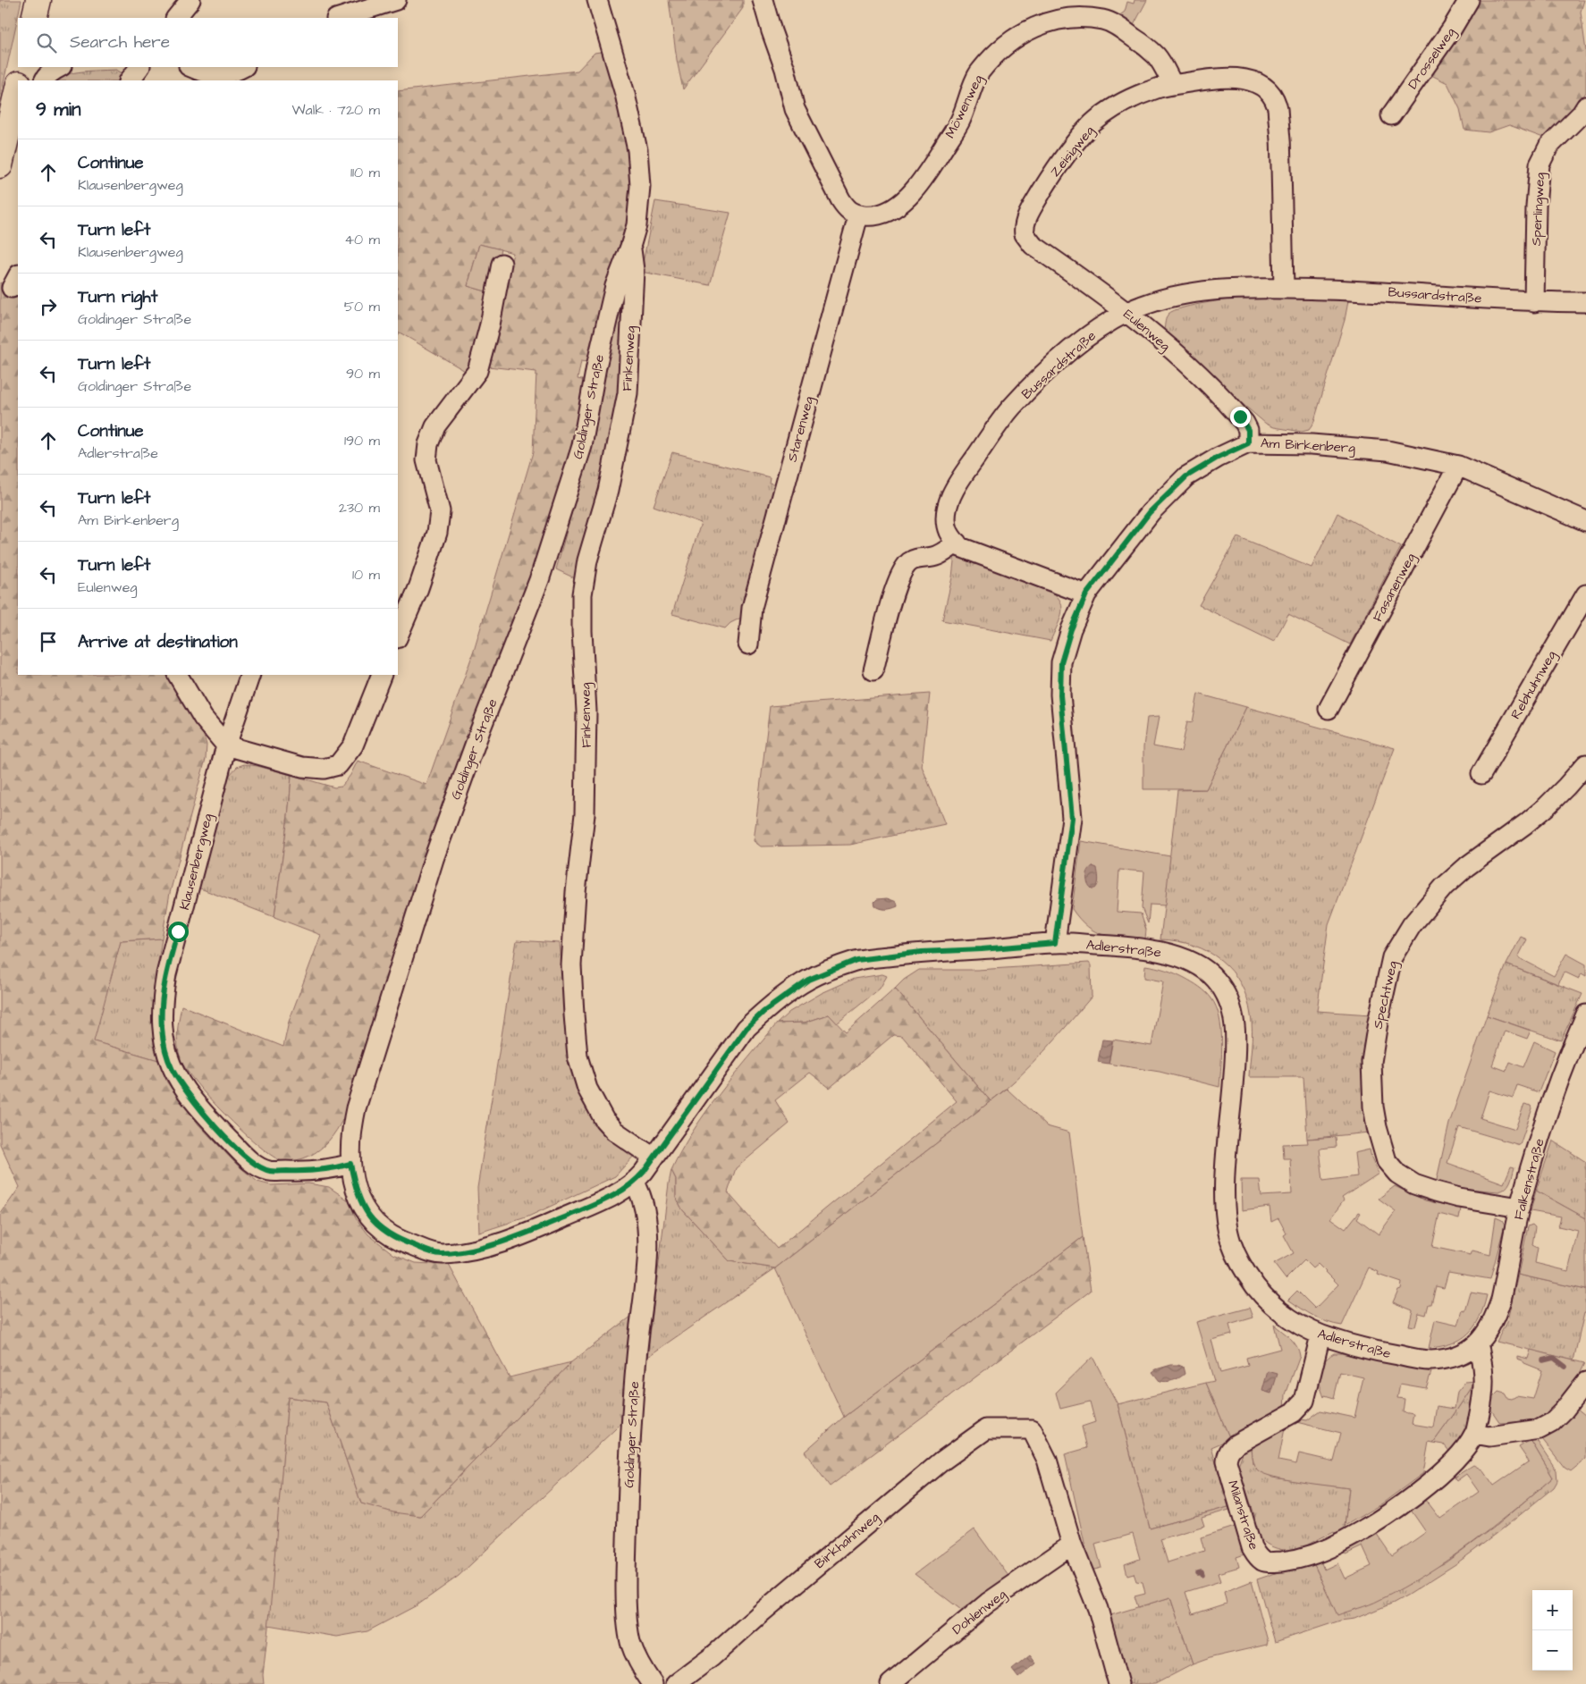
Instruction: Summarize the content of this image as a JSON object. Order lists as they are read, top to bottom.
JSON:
{
  "streets": {
    "street": [
      "Drosselweg",
      "Möwenweg",
      "Zeisigweg",
      "Sperlingweg",
      "Bussardstraße",
      "Eulenweg",
      "Finkenweg",
      "Goldinger Straße",
      "Starenweg",
      "Am Birkenberg",
      "Fasanenweg",
      "Rebhuhnweg",
      "Klausenbergweg",
      "Adlerstraße",
      "Spechtweg",
      "Falkenstraße",
      "Milanstraße",
      "Birkhahnweg",
      "Dohlenweg"
    ]
  },
  "crossings": [
    ["Möwenweg", "Zeisigweg"],
    ["Möwenweg", "Starenweg"],
    ["Zeisigweg", "Eulenweg"],
    ["Sperlingweg", "Bussardstraße"],
    ["Bussardstraße", "Eulenweg"],
    ["Eulenweg", "Am Birkenberg"],
    ["Finkenweg", "Goldinger Straße"],
    ["Finkenweg", "Adlerstraße"],
    ["Goldinger Straße", "Klausenbergweg"],
    ["Goldinger Straße", "Adlerstraße"],
    ["Am Birkenberg", "Fasanenweg"],
    ["Am Birkenberg", "Adlerstraße"],
    ["Adlerstraße", "Falkenstraße"],
    ["Adlerstraße", "Milanstraße"],
    ["Spechtweg", "Falkenstraße"],
    ["Falkenstraße", "Milanstraße"],
    ["Birkhahnweg", "Dohlenweg"]
  ],
  "page": {
    "search": "Search here",
    "heading": ["9 min", "Walk · 720 m"],
    "list": [
      ["Continue", "Klausenbergweg", "110 m"],
      ["Turn left", "Klausenbergweg", "40 m"],
      ["Turn right", "Goldinger Straße", "50 m"],
      ["Turn left", "Goldinger Straße", "90 m"],
      ["Continue", "Adlerstraße", "190 m"],
      ["Turn left", "Am Birkenberg", "230 m"],
      ["Turn left", "Eulenweg", "10 m"],
      "Arrive at destination"
    ],
    "map_buttons": ["+", "−"]
  }
}
